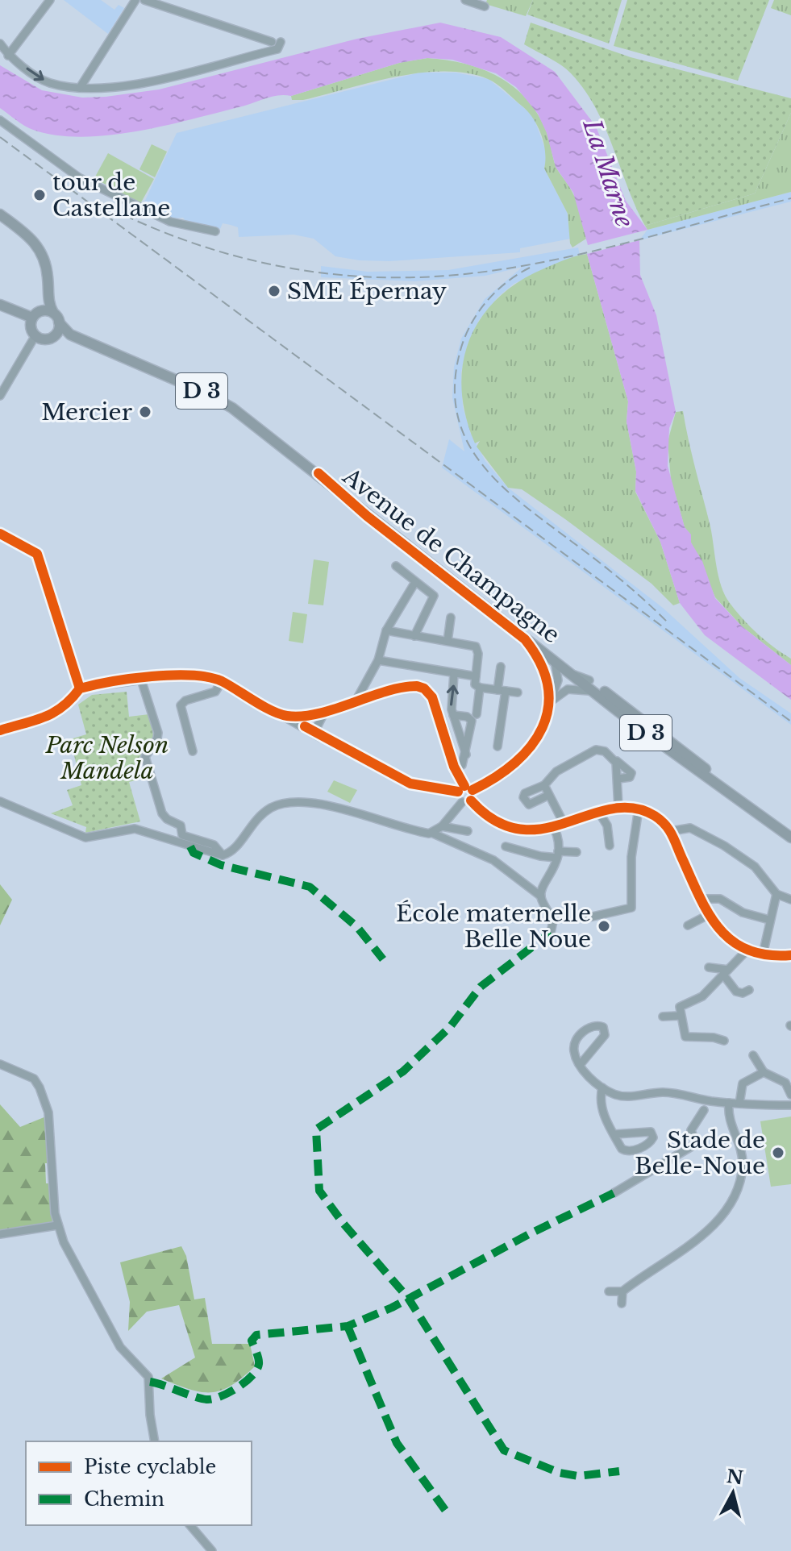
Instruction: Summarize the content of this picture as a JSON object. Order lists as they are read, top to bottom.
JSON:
{
  "streets": {
    "main road": ["D 3", "Avenue de Champagne"]
  },
  "crossings": [
    ["D 3", "Avenue de Champagne"]
  ],
  "water": ["La Marne"],
  "parks": ["Parc Nelson Mandela"],
  "places": [
    "tour de Castellane",
    "SME Épernay",
    "Mercier",
    "École maternelle Belle Noue",
    "Stade de Belle-Noue"
  ],
  "legend": ["Piste cyclable", "Chemin"],
  "north": "top"
}
